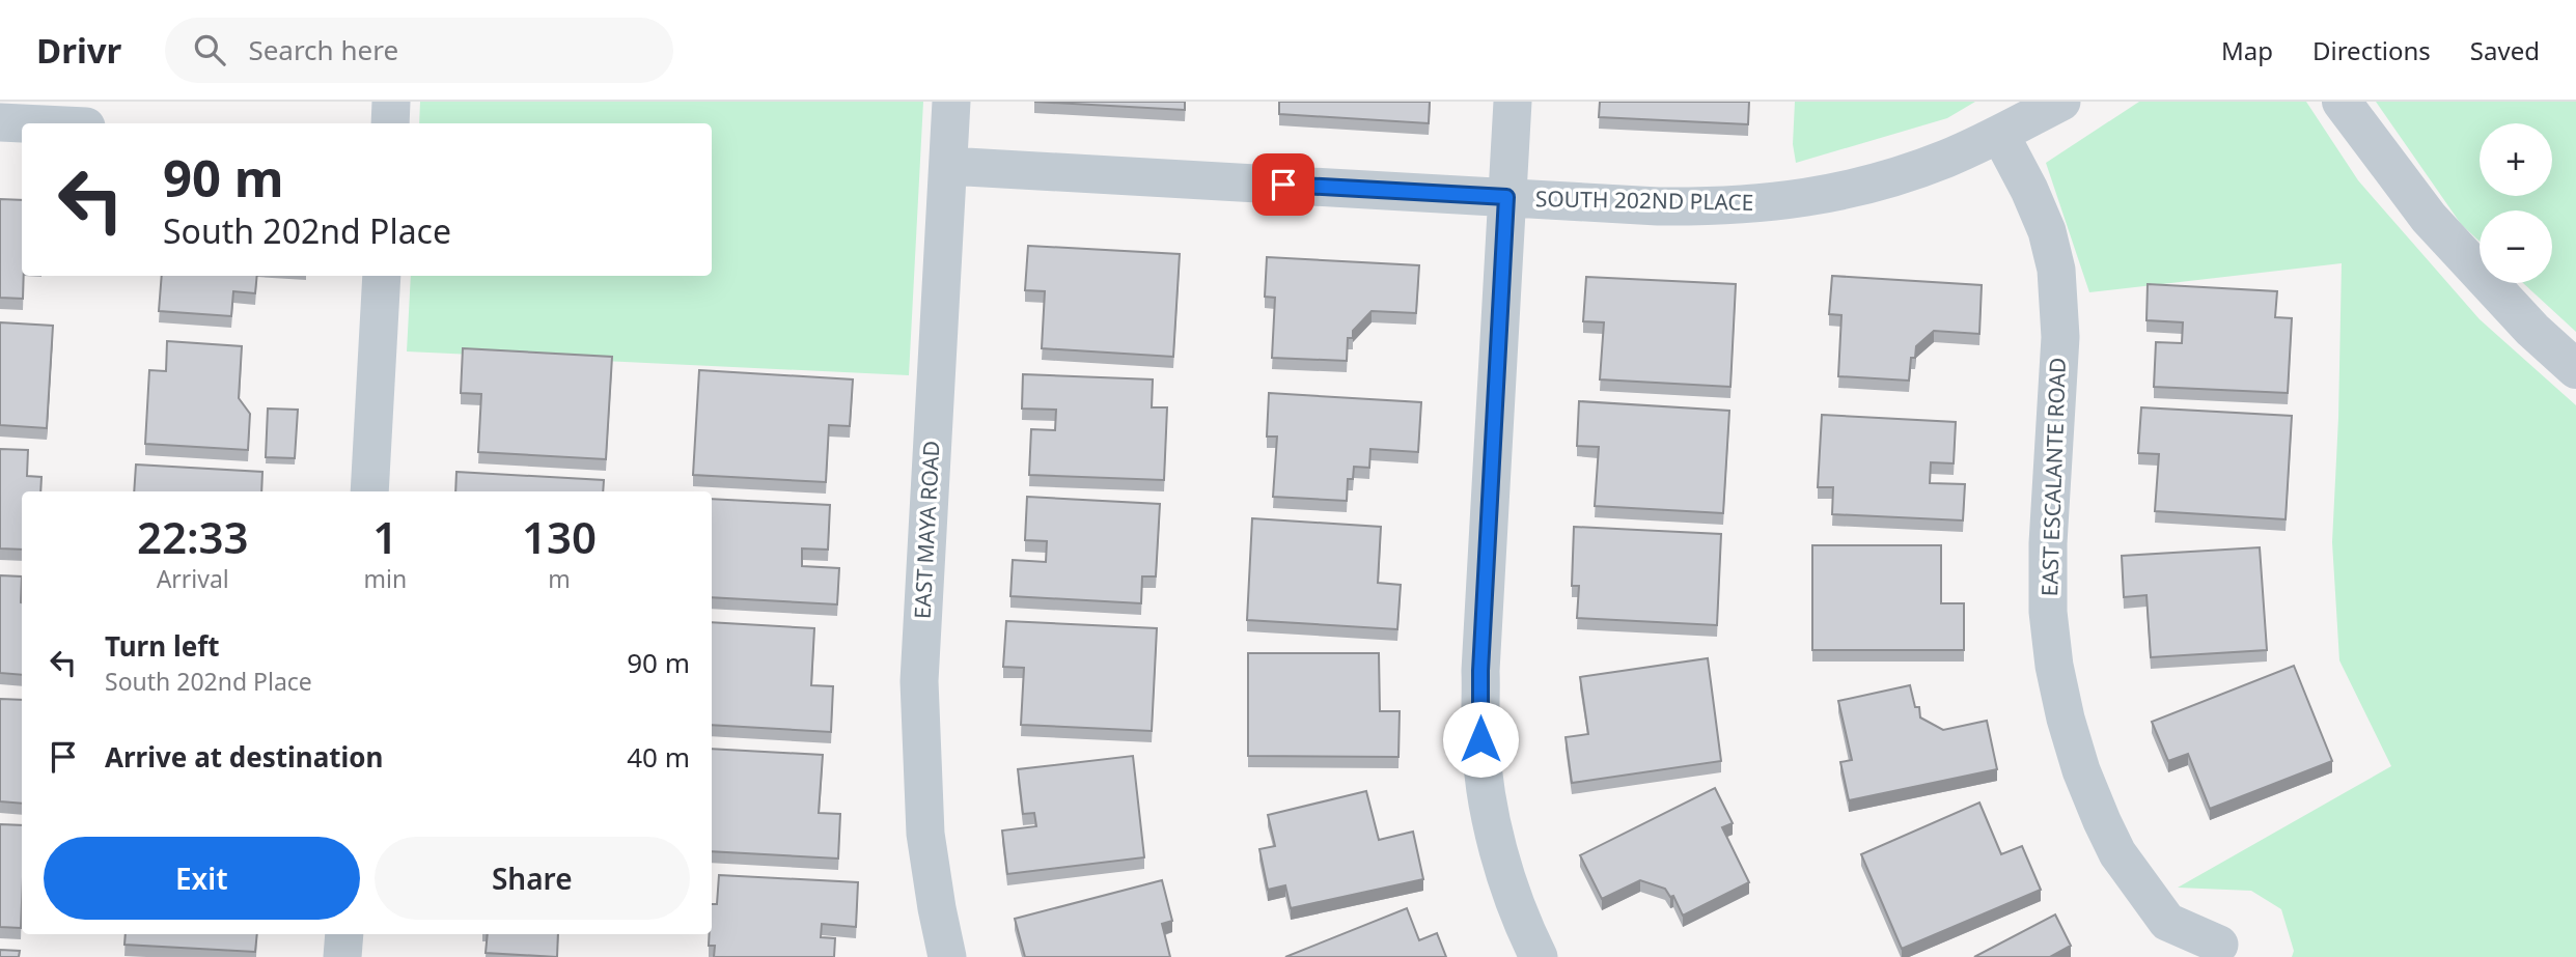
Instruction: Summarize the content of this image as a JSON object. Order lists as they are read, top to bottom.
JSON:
{
  "streets": {
    "street": ["SOUTH 202ND PLACE", "EAST ESCALANTE ROAD", "EAST MAYA ROAD"]
  },
  "crossings": [
    ["SOUTH 202ND PLACE", "EAST ESCALANTE ROAD"],
    ["SOUTH 202ND PLACE", "EAST MAYA ROAD"]
  ],
  "page": {
    "header": "Drivr",
    "search": "Search here",
    "nav": ["Map", "Directions", "Saved"],
    "map_buttons": ["+", "−"],
    "turn": ["90 m", "South 202nd Place"],
    "eta": [
      "22:33",
      "Arrival",
      "1",
      "min",
      "130",
      "m"
    ],
    "list": [
      {
        "name": "Turn left",
        "note": "South 202nd Place",
        "value": "90 m"
      },
      {
        "name": "Arrive at destination",
        "value": "40 m"
      }
    ],
    "buttons": ["Exit", "Share"]
  }
}
